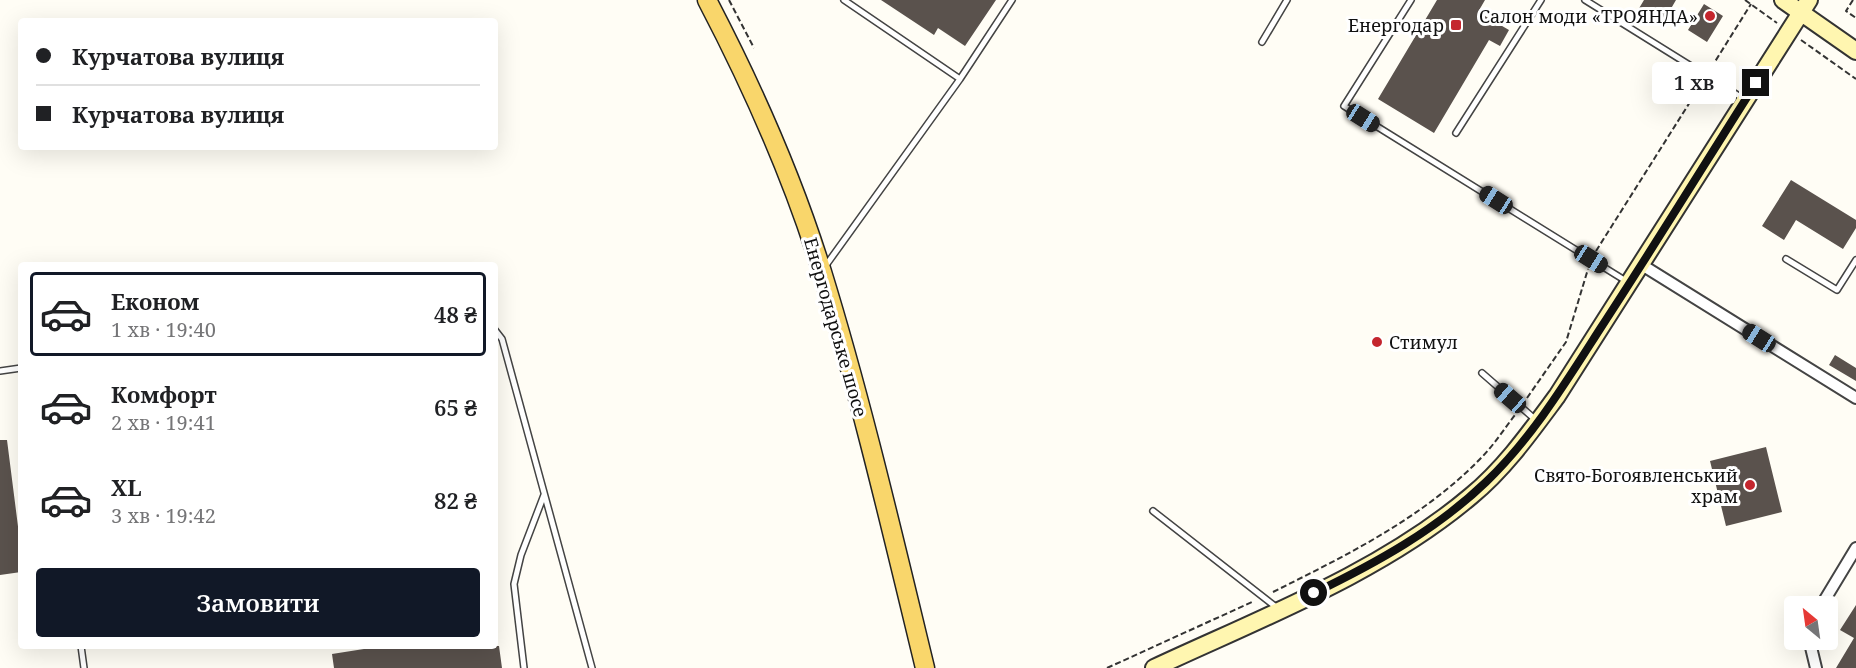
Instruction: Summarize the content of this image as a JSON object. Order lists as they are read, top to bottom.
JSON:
{
  "streets": {
    "main road": ["Енергодарське шосе"]
  },
  "places": {
    "other": ["Салон моди «ТРОЯНДА»", "Стимул", "Свято-Богоявленський храм"],
    "transit": ["Енергодар"]
  },
  "north": "top left",
  "page": {
    "banner": ["Курчатова вулиця", "Курчатова вулиця"],
    "bubble": "1 хв",
    "list": [
      {
        "name": "Економ",
        "note": "1 хв · 19:40",
        "value": "48 ₴"
      },
      {
        "name": "Комфорт",
        "note": "2 хв · 19:41",
        "value": "65 ₴"
      },
      {
        "name": "XL",
        "note": "3 хв · 19:42",
        "value": "82 ₴"
      }
    ],
    "buttons": "Замовити"
  }
}
